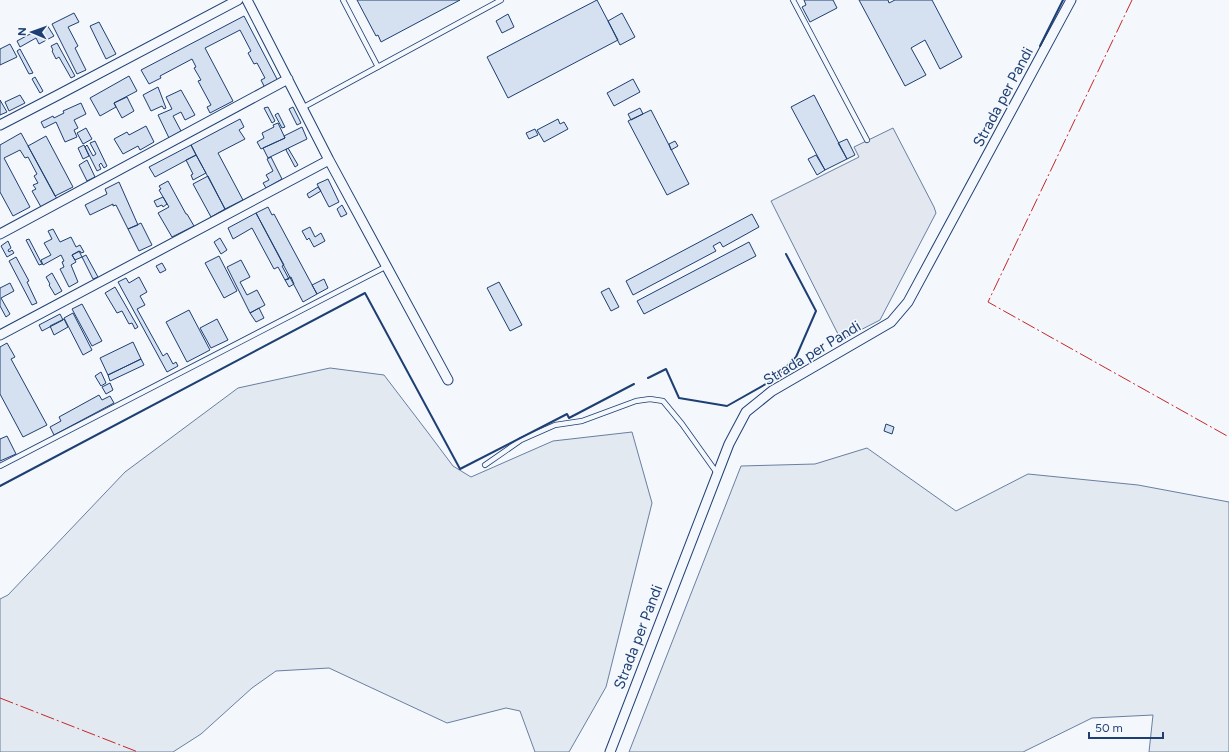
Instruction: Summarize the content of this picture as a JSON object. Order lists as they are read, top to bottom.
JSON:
{
  "streets": {
    "street": ["Strada per Pandi"]
  },
  "scale_bar": "50 m",
  "north": "left"
}
